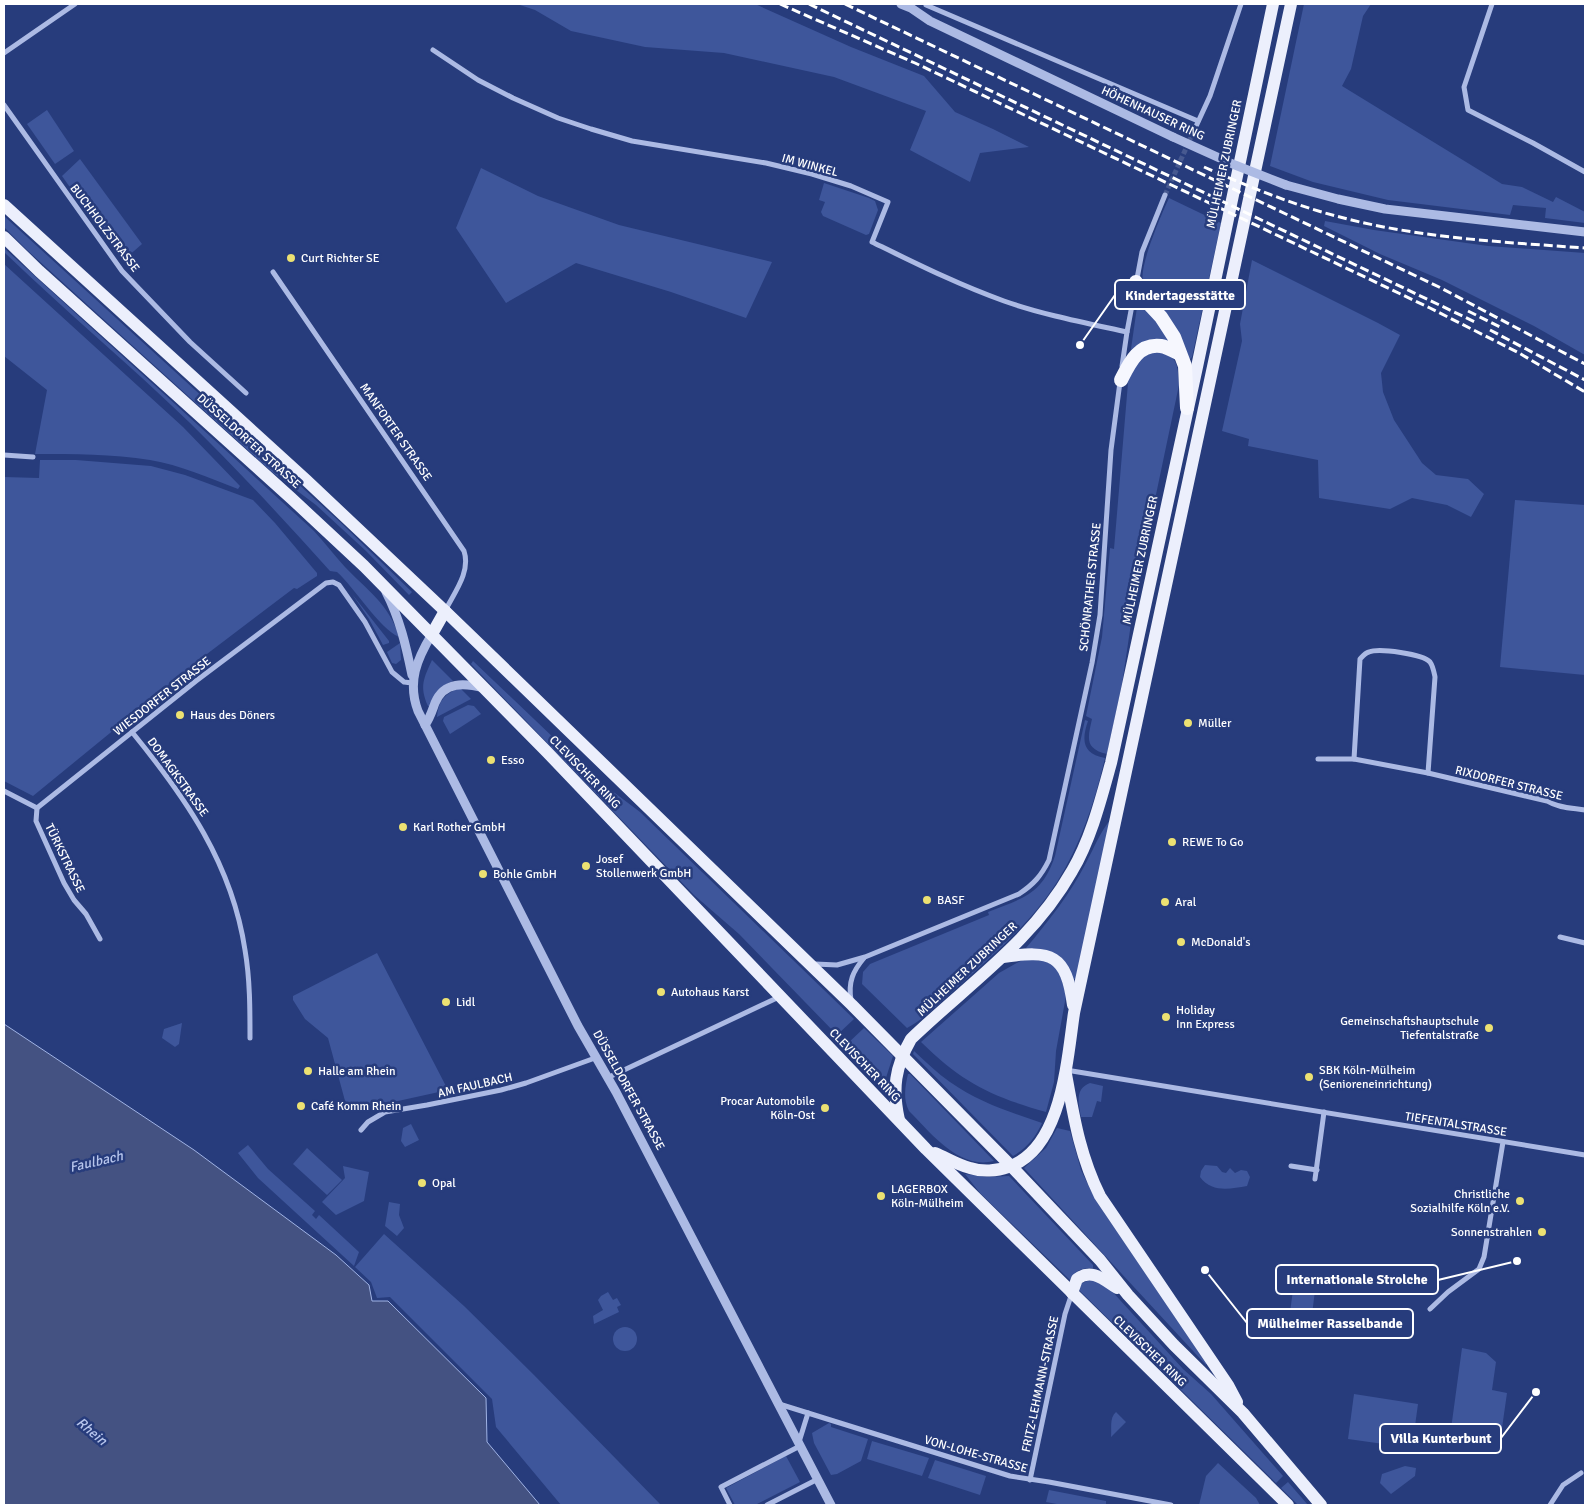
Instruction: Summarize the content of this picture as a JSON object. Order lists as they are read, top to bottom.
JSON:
{
  "streets": {
    "main road": ["MÜLHEIMER ZUBRINGER", "DÜSSELDORFER STRASSE", "CLEVISCHER RING"],
    "street": [
      "HÖHENHAUSER RING",
      "IM WINKEL",
      "BUCHHOLZSTRASSE",
      "MANFORTER STRASSE",
      "SCHÖNRATHER STRASSE",
      "WIESDORFER STRASSE",
      "DOMAGKSTRASSE",
      "RIXDORFER STRASSE",
      "TÜRKSTRASSE",
      "AM FAULBACH",
      "TIEFENTALSTRASSE",
      "FRITZ-LEHMANN-STRASSE",
      "VON-LOHE-STRASSE"
    ]
  },
  "crossings": [
    ["MÜLHEIMER ZUBRINGER", "CLEVISCHER RING"],
    ["IM WINKEL", "SCHÖNRATHER STRASSE"],
    ["MANFORTER STRASSE", "DÜSSELDORFER STRASSE"],
    ["MANFORTER STRASSE", "CLEVISCHER RING"],
    ["DÜSSELDORFER STRASSE", "WIESDORFER STRASSE"],
    ["DÜSSELDORFER STRASSE", "CLEVISCHER RING"],
    ["DÜSSELDORFER STRASSE", "AM FAULBACH"],
    ["DÜSSELDORFER STRASSE", "VON-LOHE-STRASSE"],
    ["SCHÖNRATHER STRASSE", "CLEVISCHER RING"],
    ["WIESDORFER STRASSE", "DOMAGKSTRASSE"],
    ["WIESDORFER STRASSE", "TÜRKSTRASSE"],
    ["CLEVISCHER RING", "TIEFENTALSTRASSE"],
    ["CLEVISCHER RING", "FRITZ-LEHMANN-STRASSE"],
    ["FRITZ-LEHMANN-STRASSE", "VON-LOHE-STRASSE"]
  ],
  "water": ["Faulbach", "Rhein"],
  "places": [
    "Curt Richter SE",
    "Kindertagesstätte",
    "Haus des Döners",
    "Müller",
    "Esso",
    "Karl Rother GmbH",
    "REWE To Go",
    "Josef Stollenwerk GmbH",
    "Bohle GmbH",
    "BASF",
    "Aral",
    "McDonald's",
    "Autohaus Karst",
    "Lidl",
    "Holiday Inn Express",
    "Gemeinschaftshauptschule Tiefentalstraße",
    "Halle am Rhein",
    "SBK Köln-Mülheim (Senioreneinrichtung)",
    "Café Komm Rhein",
    "Procar Automobile Köln-Ost",
    "Opal",
    "LAGERBOX Köln-Mülheim",
    "Christliche Sozialhilfe Köln e.V.",
    "Sonnenstrahlen",
    "Internationale Strolche",
    "Mülheimer Rasselbande",
    "Villa Kunterbunt"
  ]
}
